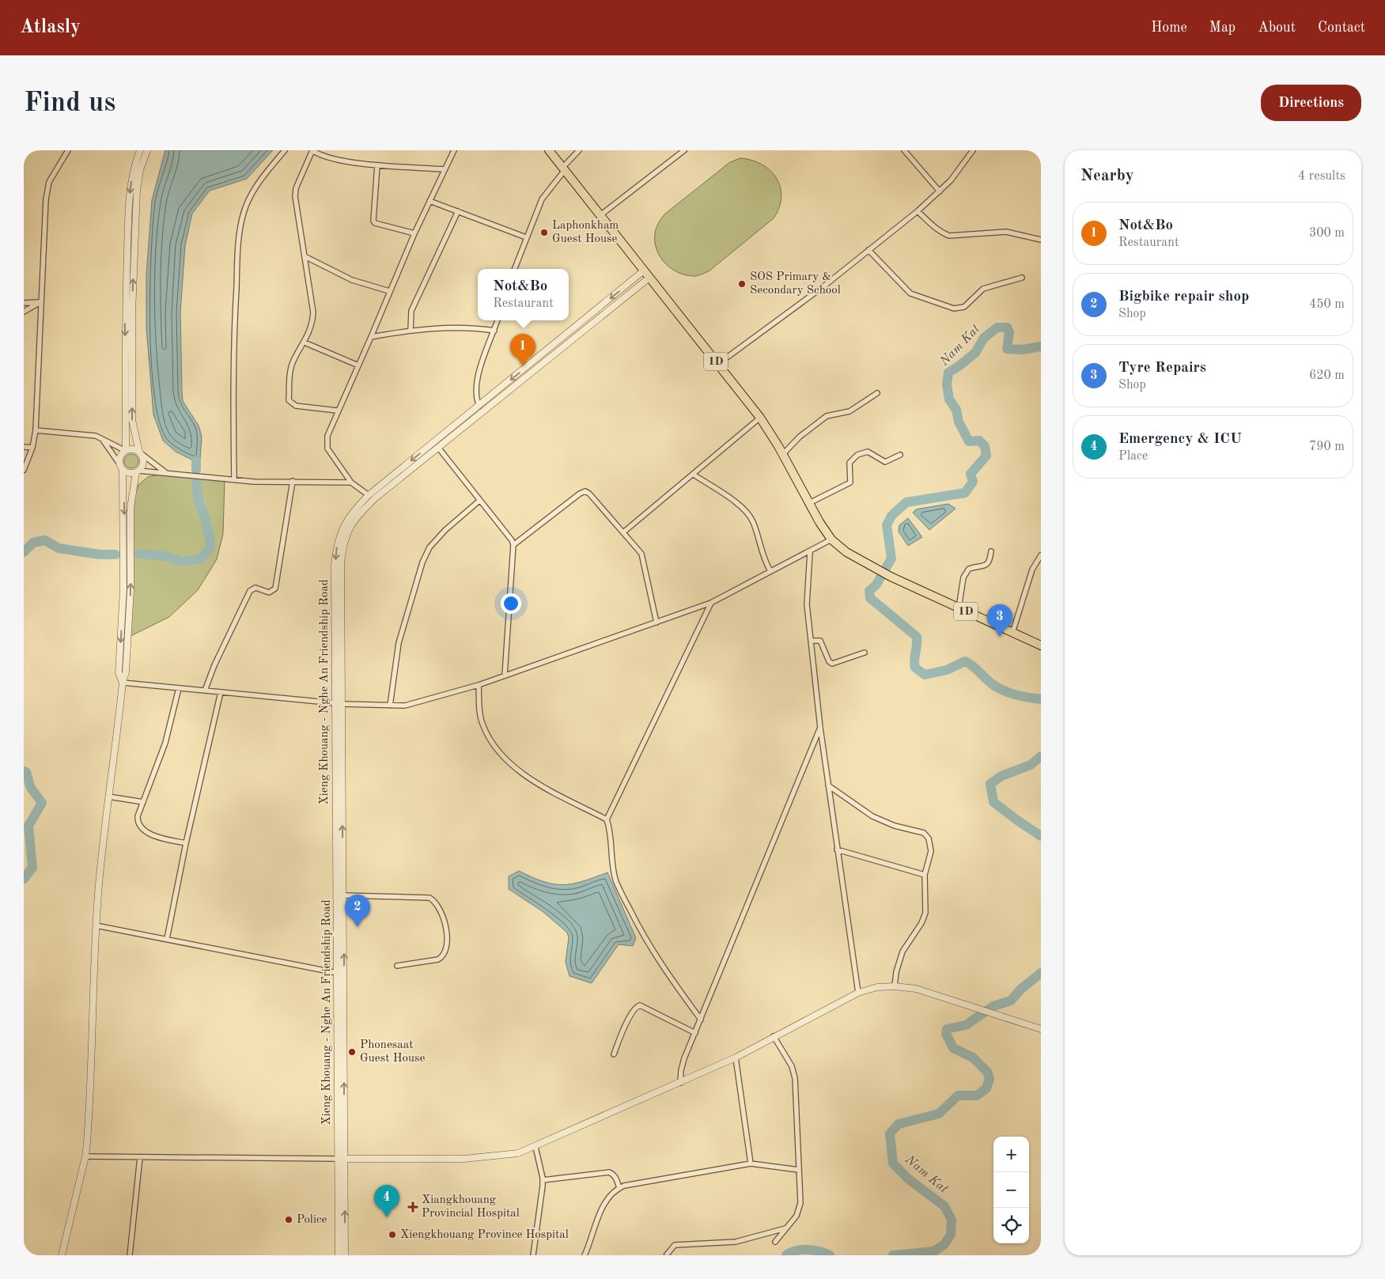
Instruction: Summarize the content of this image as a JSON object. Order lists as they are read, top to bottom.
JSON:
{
  "streets": {
    "highway": ["1D"],
    "street": ["Xieng Khouang - Nghe An Friendship Road"]
  },
  "crossings": [
    ["1D", "Xieng Khouang - Nghe An Friendship Road"]
  ],
  "water": ["Nam Kat"],
  "places": {
    "other": [
      "Laphonkham Guest House",
      "SOS Primary & Secondary School",
      "Phonesaat Guest House",
      "Police",
      "Xiengkhouang Province Hospital"
    ],
    "health": ["Xiangkhouang Provincial Hospital"]
  },
  "page": {
    "header": "Atlasly",
    "nav": [
      "Home",
      "Map",
      "About",
      "Contact"
    ],
    "buttons": "Directions",
    "title": "Find us",
    "heading": ["Nearby", "4 results"],
    "list": [
      {
        "mark": "1",
        "name": "Not&Bo",
        "note": "Restaurant",
        "value": "300 m"
      },
      {
        "mark": "2",
        "name": "Bigbike repair shop",
        "note": "Shop",
        "value": "450 m"
      },
      {
        "mark": "3",
        "name": "Tyre Repairs",
        "note": "Shop",
        "value": "620 m"
      },
      {
        "mark": "4",
        "name": "Emergency & ICU",
        "note": "Place",
        "value": "790 m"
      }
    ],
    "popup": ["Not&Bo", "Restaurant"],
    "pins": [
      "1",
      "3",
      "2",
      "4"
    ],
    "map_buttons": ["+", "−"]
  }
}
